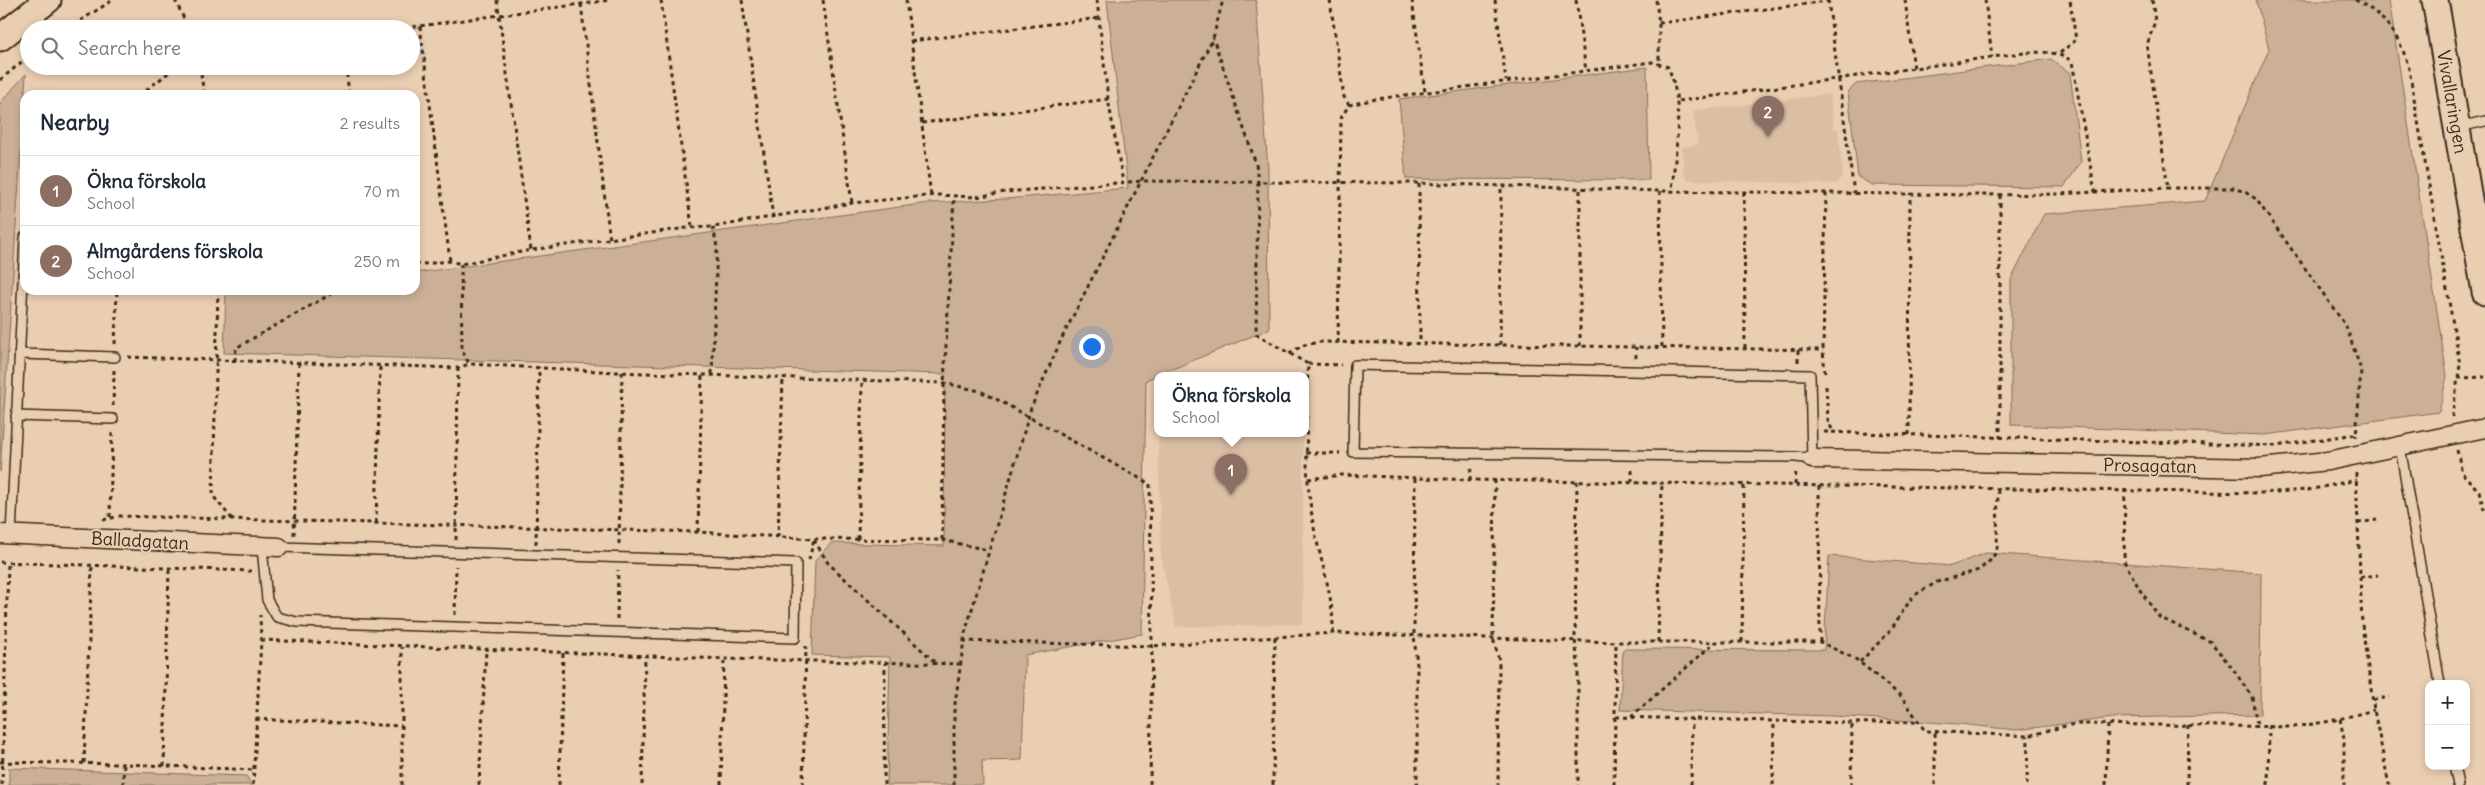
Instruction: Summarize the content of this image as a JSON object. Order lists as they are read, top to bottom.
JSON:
{
  "streets": {
    "main road": ["Vivallaringen"],
    "street": ["Prosagatan", "Balladgatan"]
  },
  "page": {
    "search": "Search here",
    "heading": ["Nearby", "2 results"],
    "pins": ["2", "1"],
    "list": [
      {
        "mark": "1",
        "name": "Ökna förskola",
        "note": "School",
        "value": "70 m"
      },
      {
        "mark": "2",
        "name": "Almgårdens förskola",
        "note": "School",
        "value": "250 m"
      }
    ],
    "popup": ["Ökna förskola", "School"],
    "map_buttons": ["+", "−"]
  }
}
